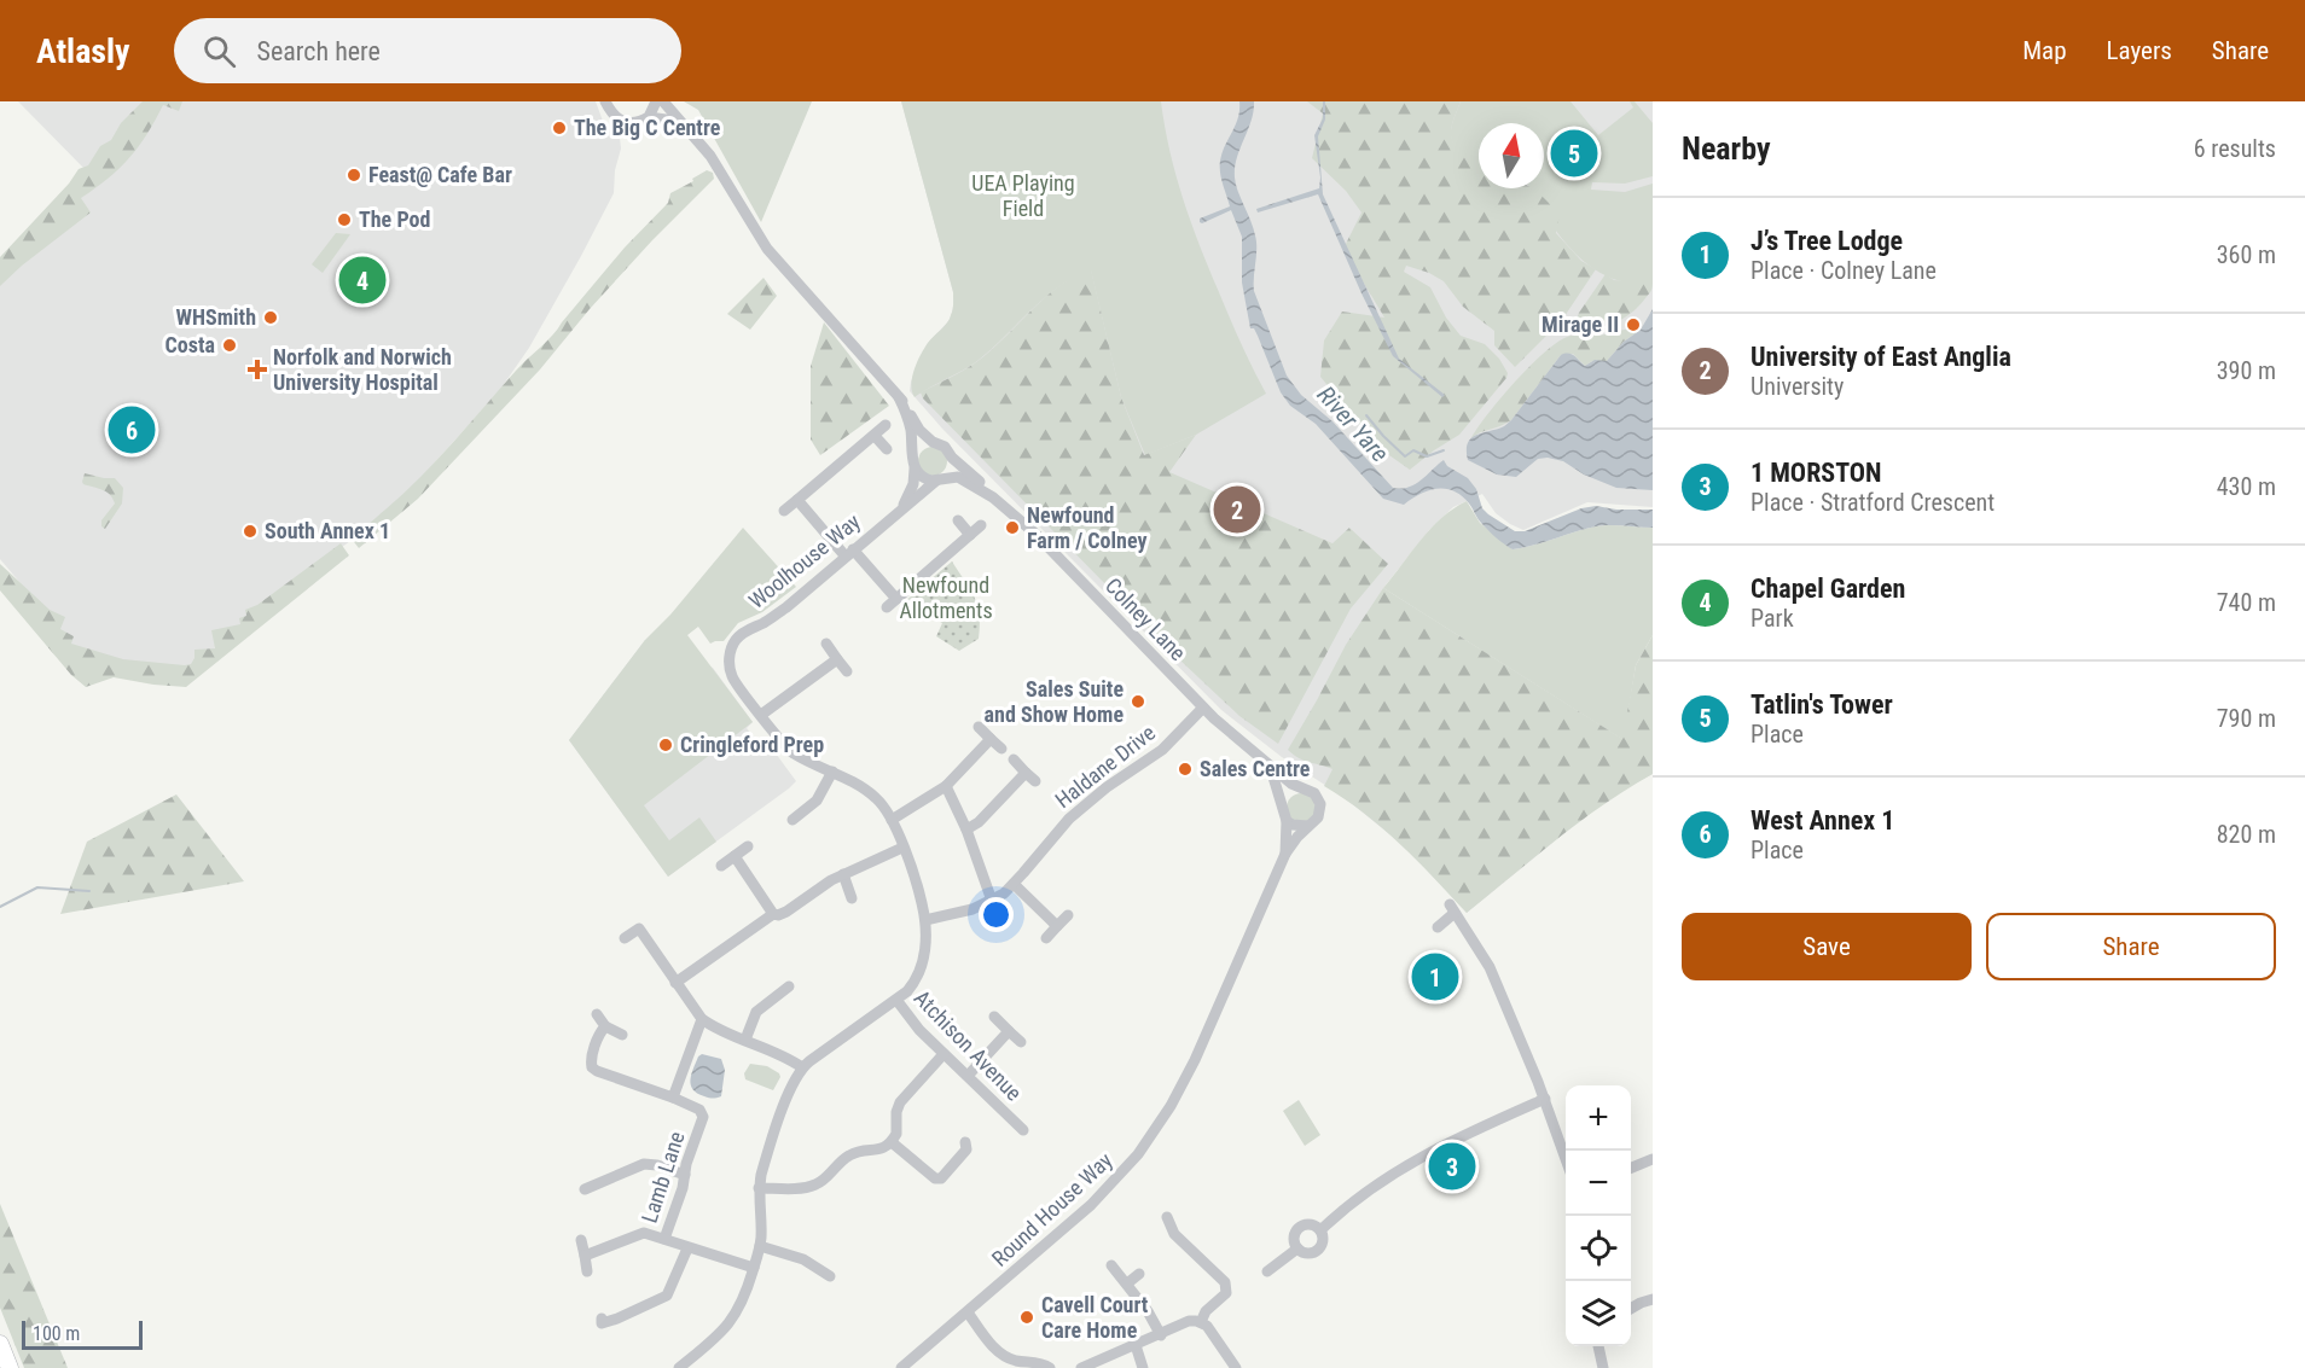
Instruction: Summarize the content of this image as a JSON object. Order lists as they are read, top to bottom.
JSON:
{
  "streets": {
    "street": [
      "Woolhouse Way",
      "Colney Lane",
      "Haldane Drive",
      "Atchison Avenue",
      "Lamb Lane",
      "Round House Way"
    ]
  },
  "crossings": [
    ["Woolhouse Way", "Colney Lane"],
    ["Woolhouse Way", "Haldane Drive"],
    ["Woolhouse Way", "Atchison Avenue"],
    ["Woolhouse Way", "Lamb Lane"],
    ["Colney Lane", "Haldane Drive"],
    ["Colney Lane", "Round House Way"]
  ],
  "water": ["River Yare"],
  "parks": ["UEA Playing Field", "Newfound Allotments"],
  "places": {
    "other": [
      "The Big C Centre",
      "Feast@ Cafe Bar",
      "The Pod",
      "WHSmith",
      "Mirage II",
      "Costa",
      "Newfound Farm / Colney",
      "South Annex 1",
      "Sales Suite and Show Home",
      "Cringleford Prep",
      "Sales Centre",
      "Cavell Court Care Home"
    ],
    "health": ["Norfolk and Norwich University Hospital"]
  },
  "scale_bar": "100 m",
  "north": "top",
  "page": {
    "header": "Atlasly",
    "search": "Search here",
    "nav": ["Map", "Layers", "Share"],
    "heading": ["Nearby", "6 results"],
    "pins": [
      "5",
      "4",
      "6",
      "2",
      "1",
      "3"
    ],
    "list": [
      {
        "mark": "1",
        "name": "J’s Tree Lodge",
        "note": "Place · Colney Lane",
        "value": "360 m"
      },
      {
        "mark": "2",
        "name": "University of East Anglia",
        "note": "University",
        "value": "390 m"
      },
      {
        "mark": "3",
        "name": "1 MORSTON",
        "note": "Place · Stratford Crescent",
        "value": "430 m"
      },
      {
        "mark": "4",
        "name": "Chapel Garden",
        "note": "Park",
        "value": "740 m"
      },
      {
        "mark": "5",
        "name": "Tatlin's Tower",
        "note": "Place",
        "value": "790 m"
      },
      {
        "mark": "6",
        "name": "West Annex 1",
        "note": "Place",
        "value": "820 m"
      }
    ],
    "buttons": ["Save", "Share"],
    "map_buttons": ["+", "−"],
    "scale": "100 m"
  }
}
